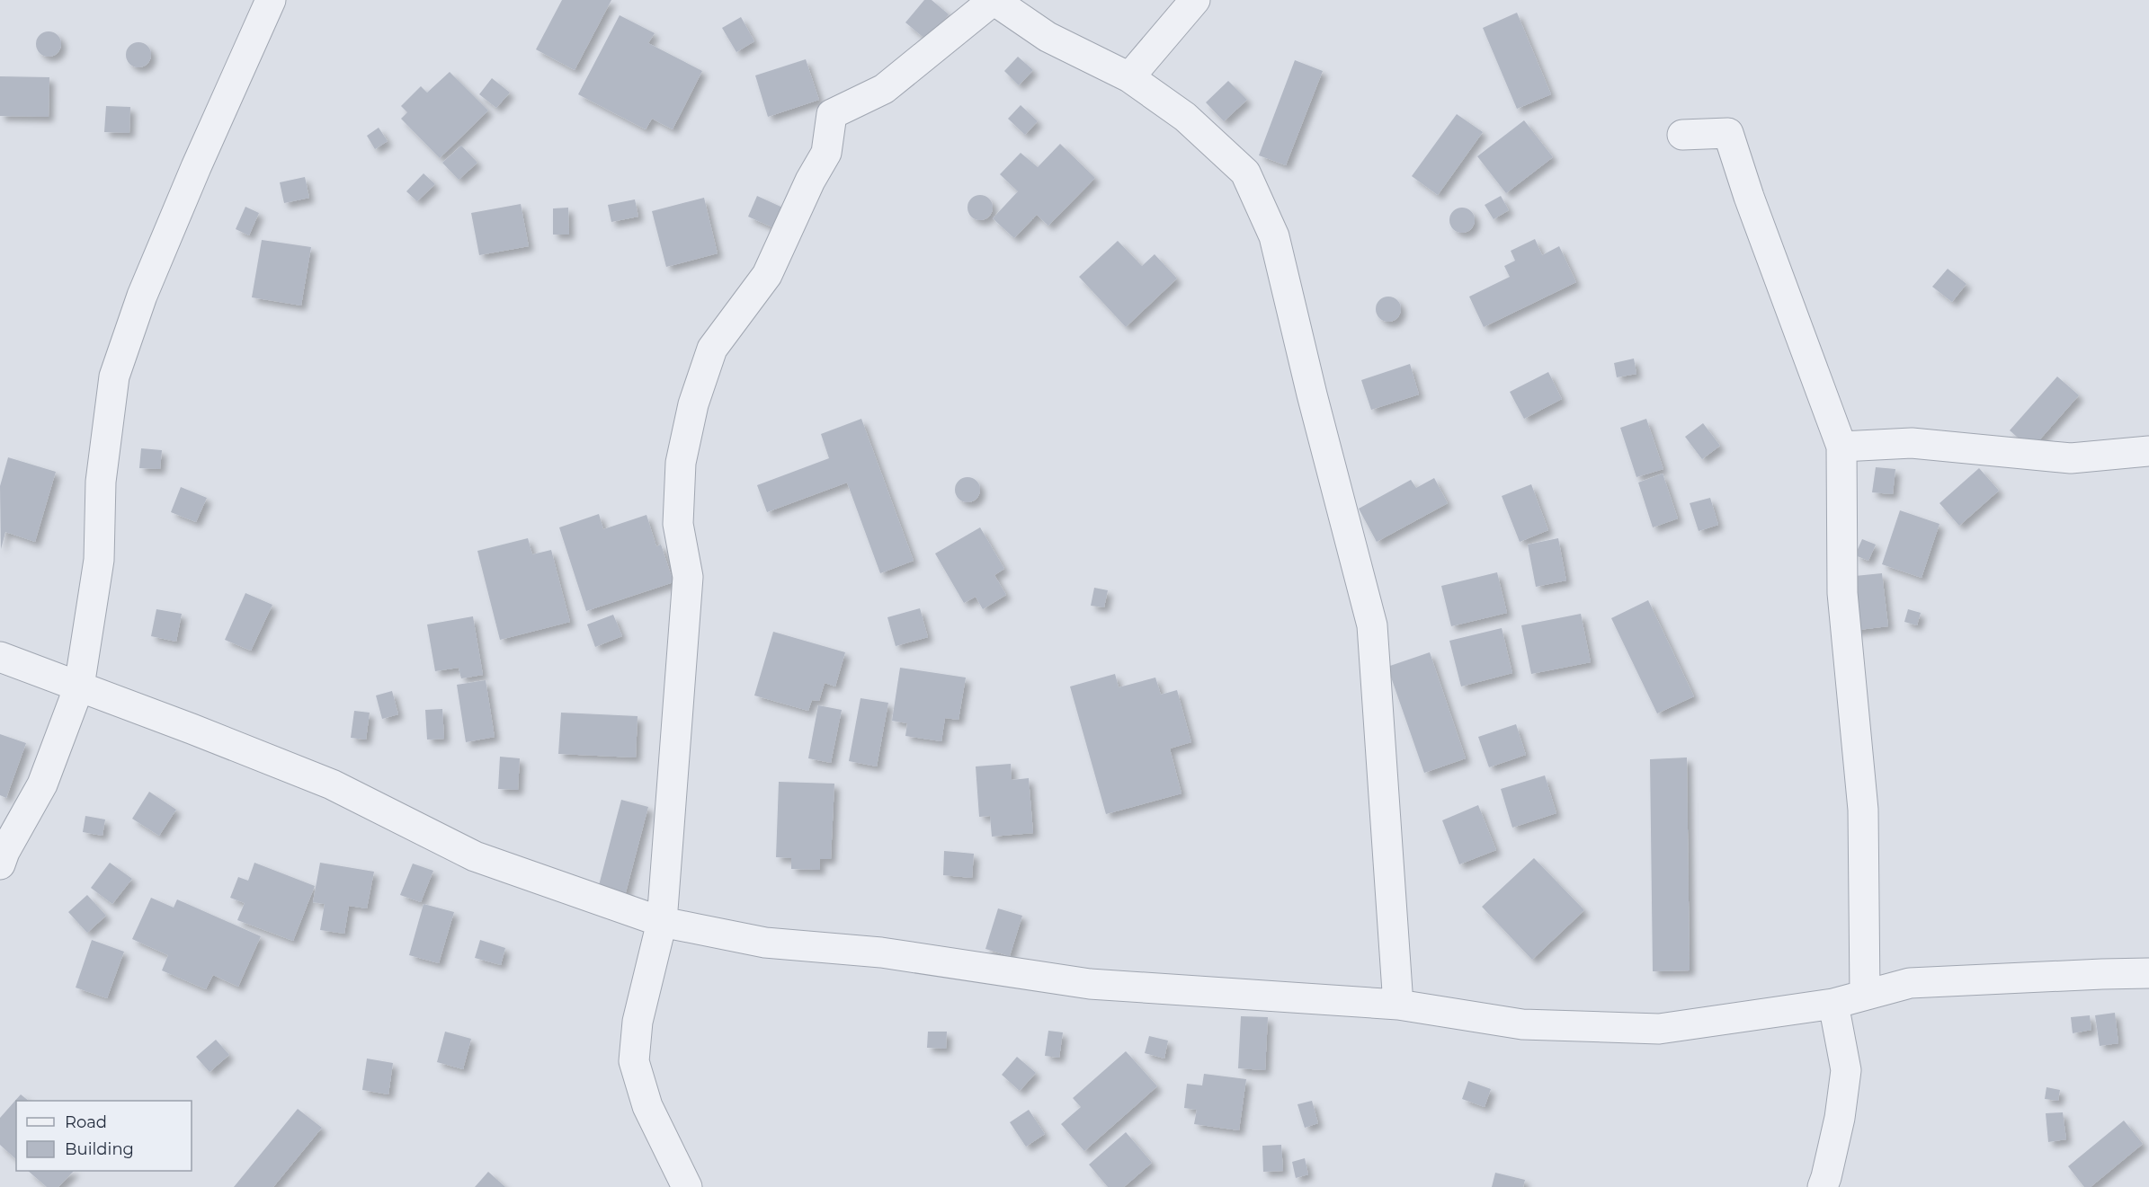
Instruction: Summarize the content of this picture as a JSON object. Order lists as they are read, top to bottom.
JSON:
{
  "legend": ["Road", "Building"]
}
